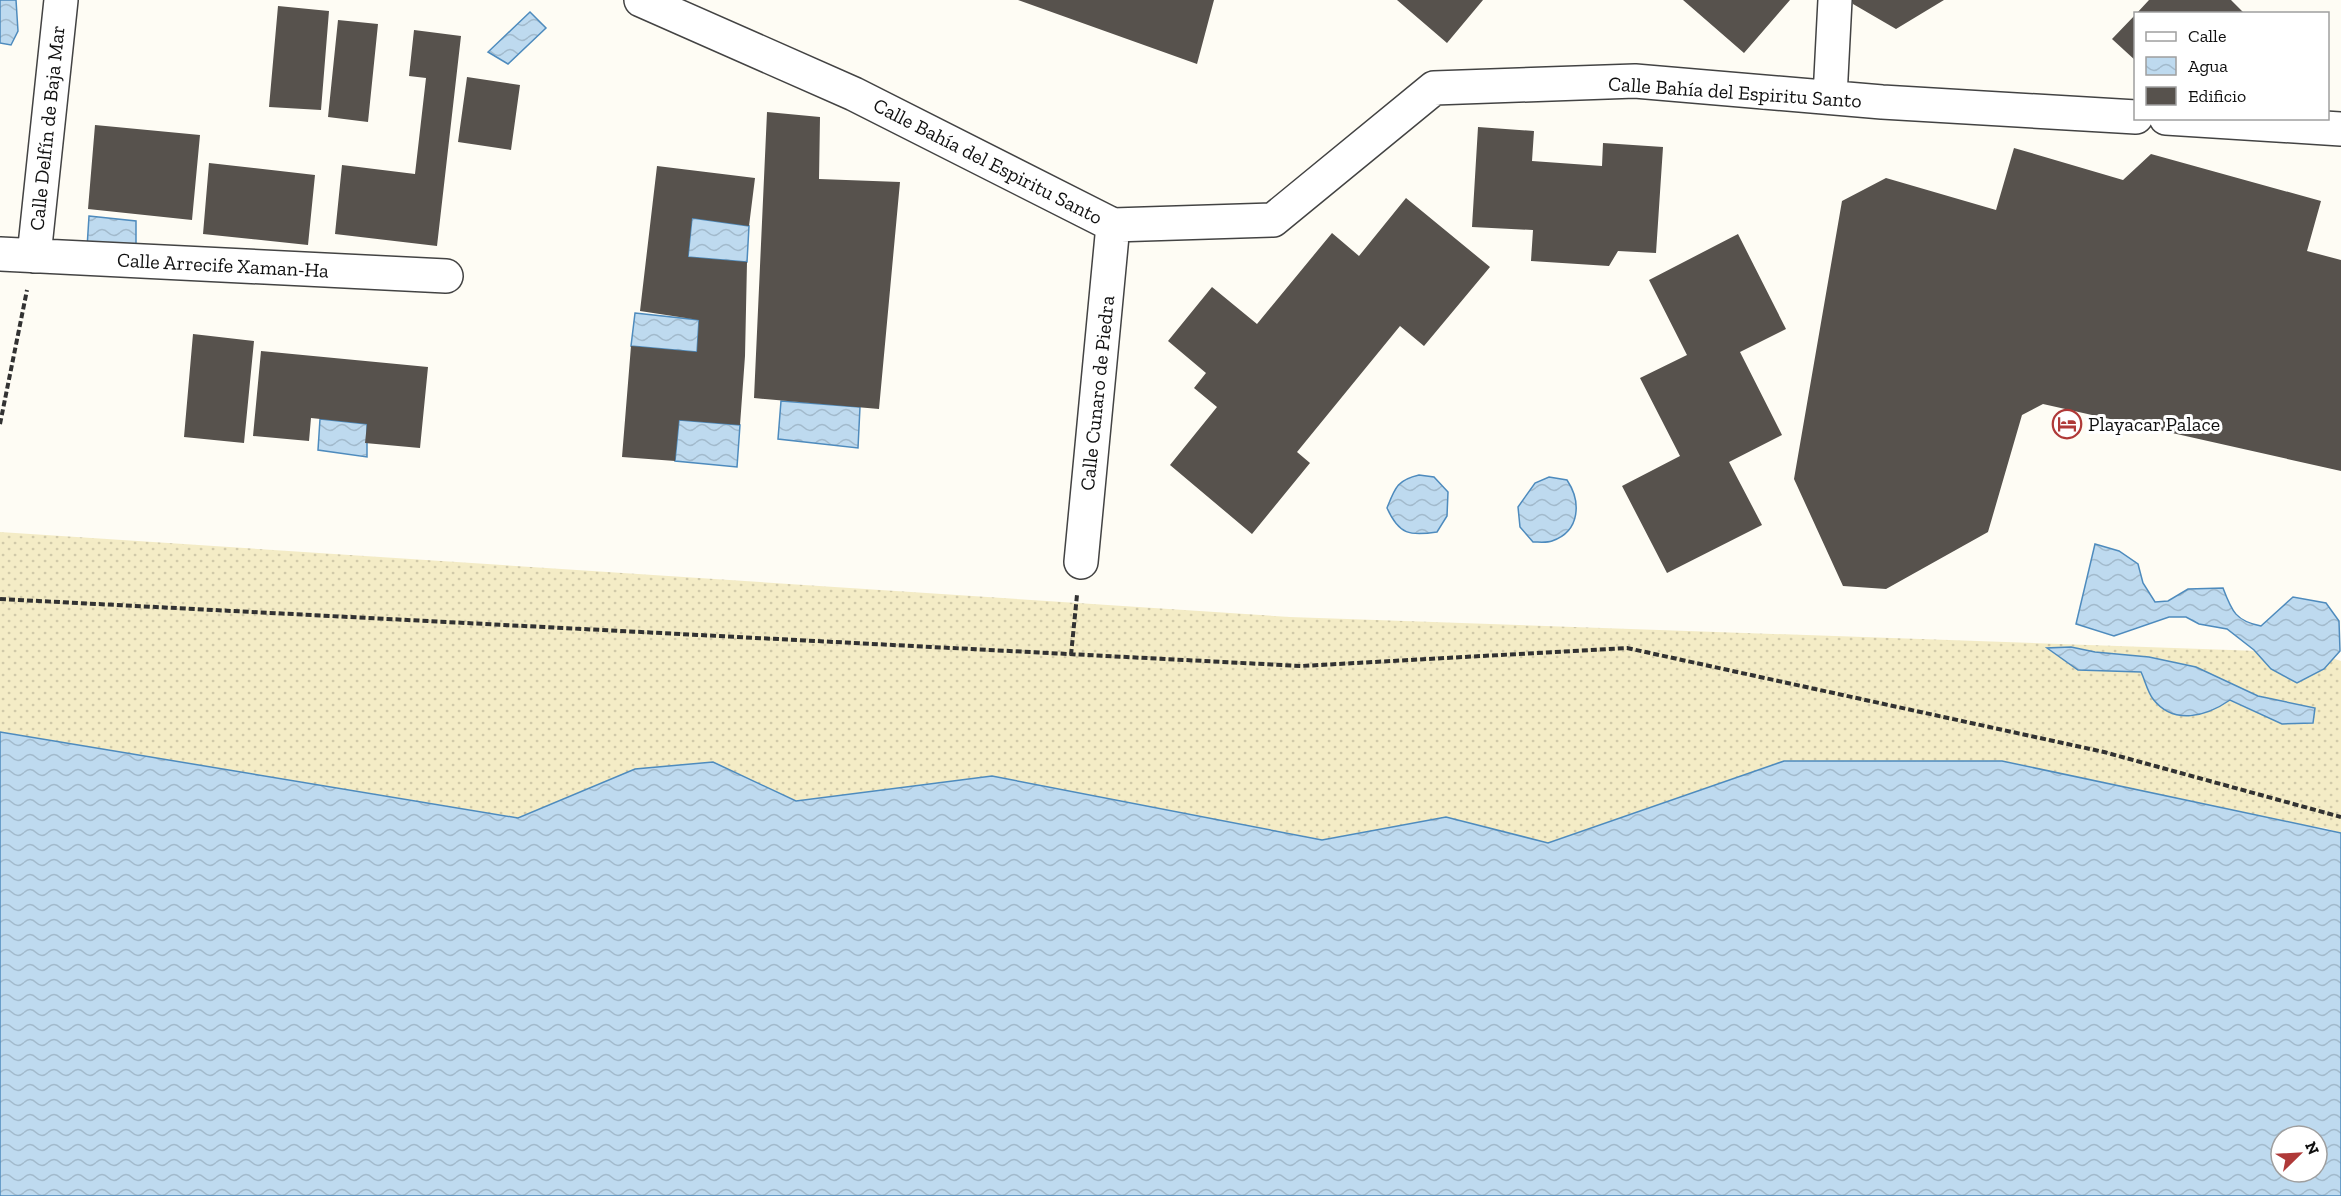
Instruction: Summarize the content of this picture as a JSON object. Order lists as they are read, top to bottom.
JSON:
{
  "streets": {
    "street": [
      "Calle Bahía del Espiritu Santo",
      "Calle Delfín de Baja Mar",
      "Calle Arrecife Xaman-Ha",
      "Calle Cunaro de Piedra"
    ]
  },
  "crossings": [
    ["Calle Bahía del Espiritu Santo", "Calle Cunaro de Piedra"],
    ["Calle Delfín de Baja Mar", "Calle Arrecife Xaman-Ha"]
  ],
  "places": {
    "hotel": ["Playacar Palace"]
  },
  "legend": ["Calle", "Agua", "Edificio"],
  "north": "top right"
}
